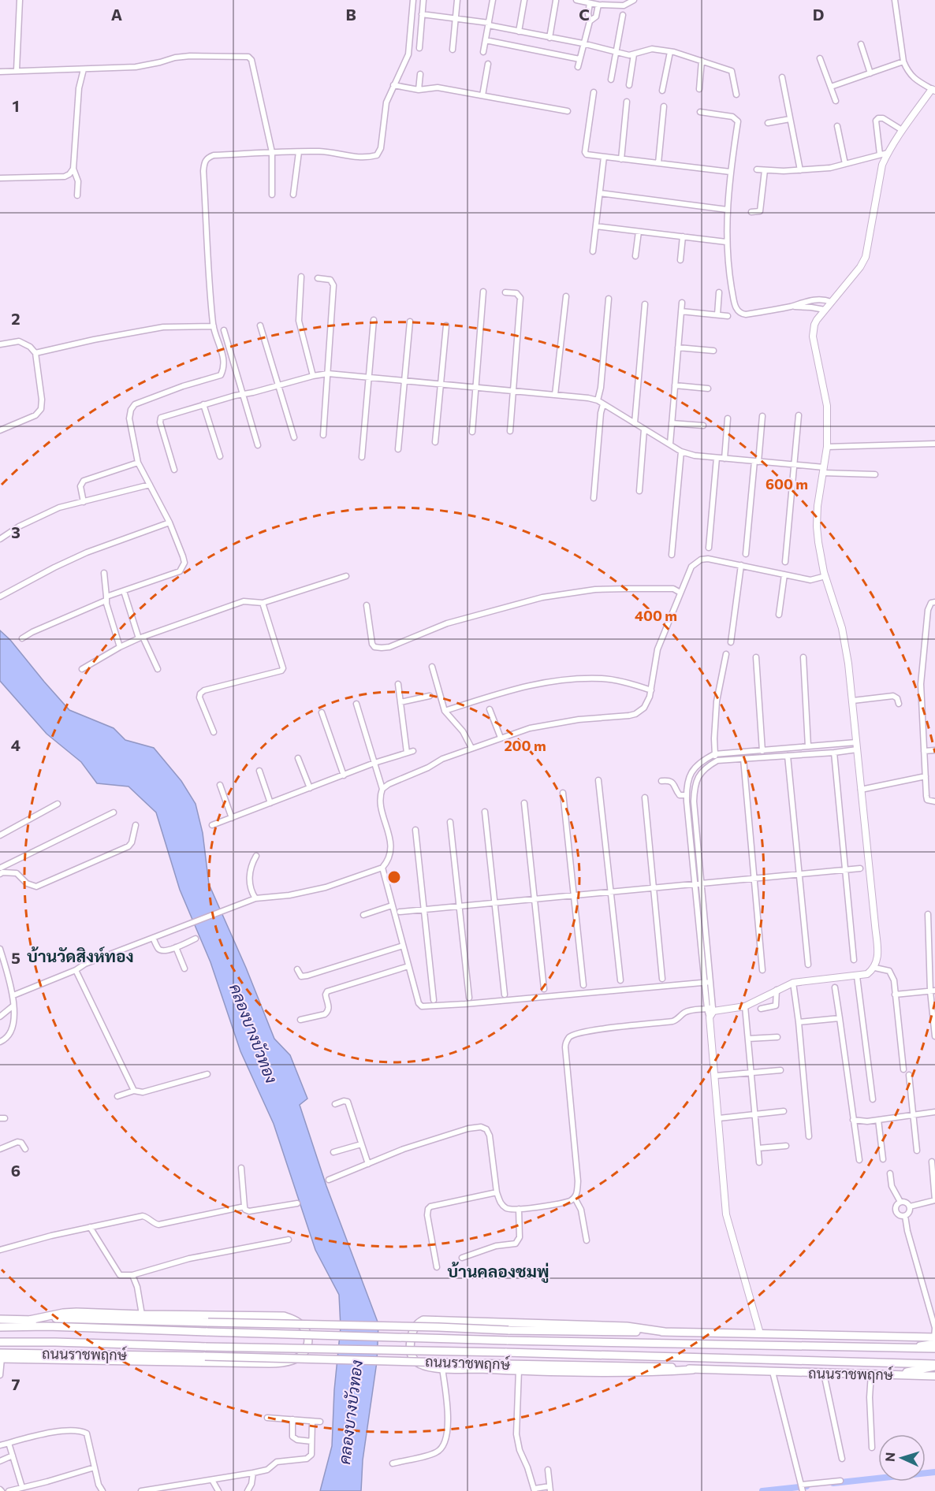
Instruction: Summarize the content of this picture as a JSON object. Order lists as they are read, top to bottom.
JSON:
{
  "streets": {
    "main road": ["ถนนราชพฤกษ์"]
  },
  "districts": ["บ้านวัดสิงห์ทอง", "บ้านคลองชมพู่"],
  "water": ["คลองบางบัวทอง"],
  "north": "left",
  "grid": {
    "columns": [
      "A",
      "B",
      "C",
      "D"
    ],
    "rows": [
      "1",
      "2",
      "3",
      "4",
      "5",
      "6",
      "7"
    ]
  },
  "rings": ["600 m", "400 m", "200 m"]
}
